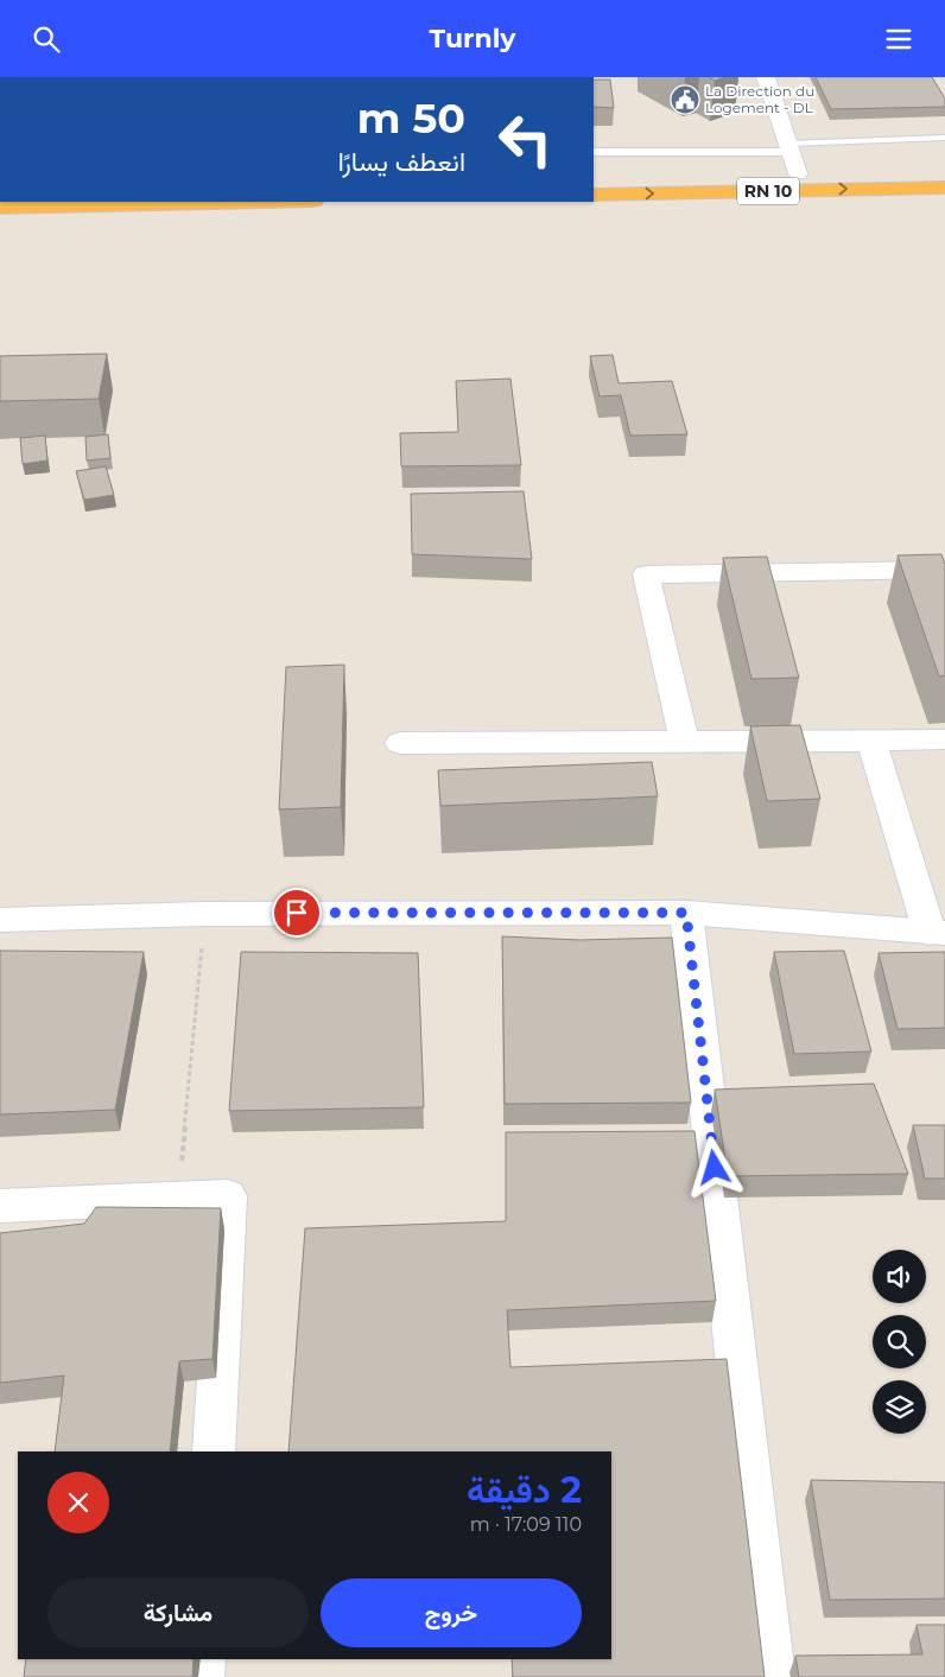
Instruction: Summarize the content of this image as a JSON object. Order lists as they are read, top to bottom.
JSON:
{
  "streets": {
    "highway": ["RN 10"]
  },
  "places": {
    "public building": ["La Direction du Logement - DL"]
  },
  "page": {
    "header": "Turnly",
    "turn": ["50 m", "انعطف يسارًا"],
    "heading": ["2 دقيقة", "110 m · 17:09"],
    "buttons": ["خروج", "مشاركة"]
  }
}
